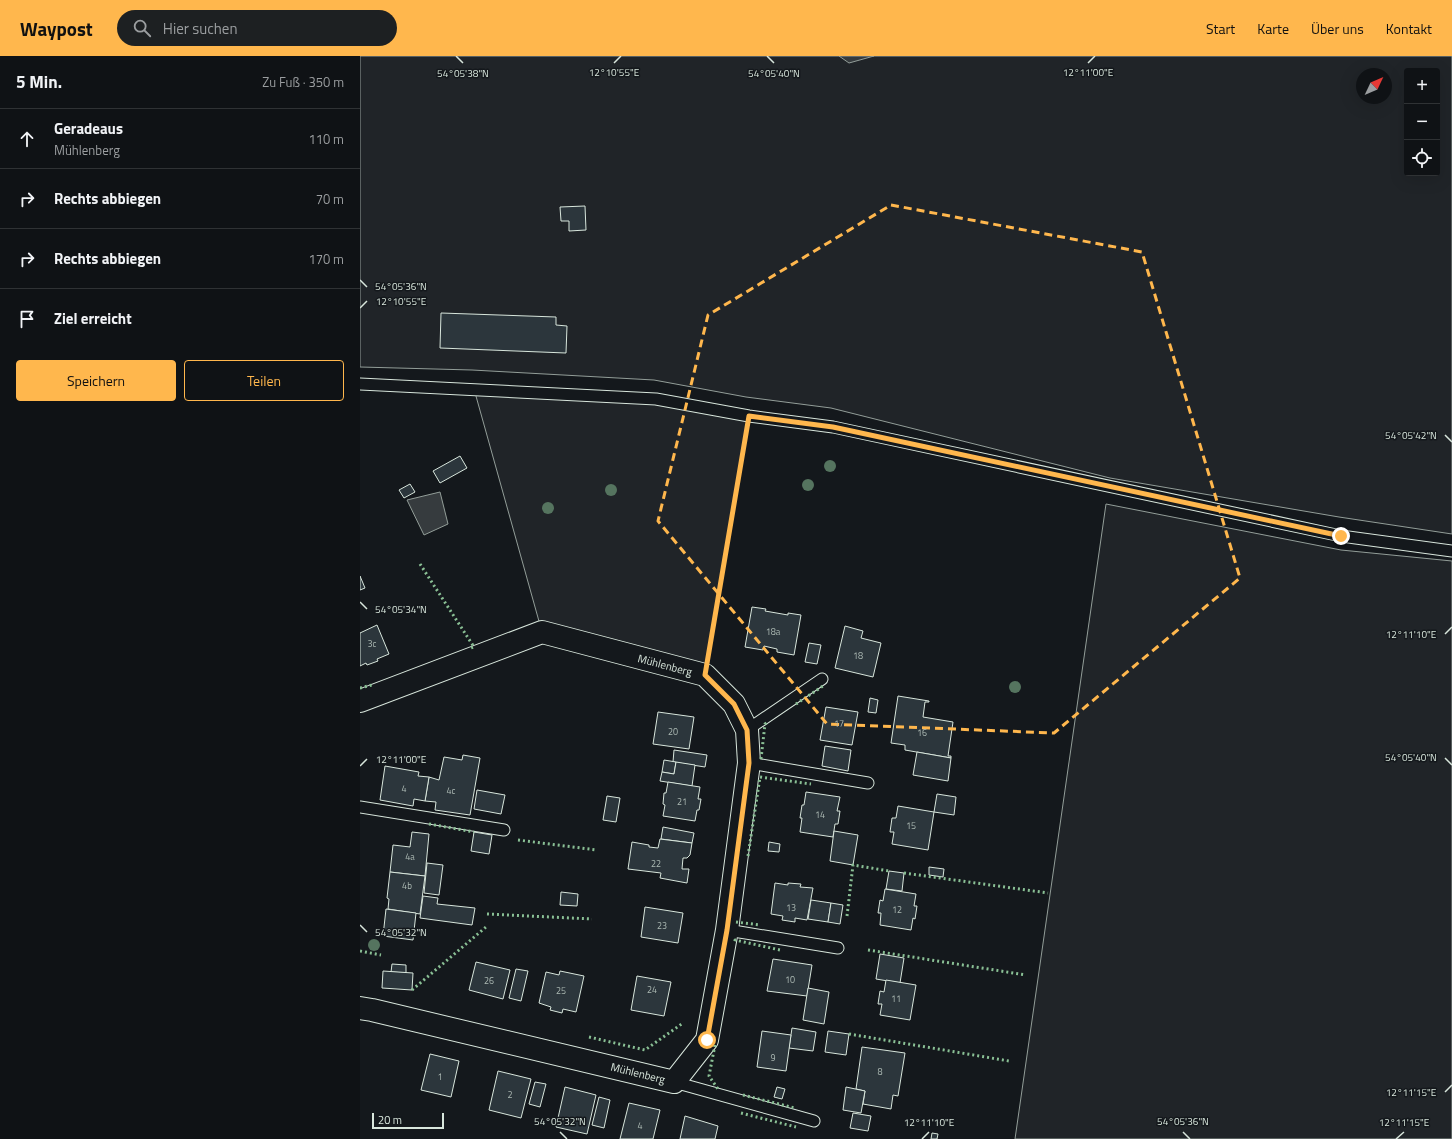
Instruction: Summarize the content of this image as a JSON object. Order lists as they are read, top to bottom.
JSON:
{
  "streets": {
    "street": ["Mühlenberg"]
  },
  "house_numbers": [
    "18a",
    "3c",
    "18",
    "17",
    "20",
    "16",
    "4",
    "4c",
    "21",
    "14",
    "15",
    "4a",
    "22",
    "4b",
    "13",
    "12",
    "23",
    "10",
    "26",
    "24",
    "25",
    "11",
    "9",
    "8",
    "1",
    "2",
    "4"
  ],
  "scale_bar": "20 m",
  "north": "top right",
  "page": {
    "header": "Waypost",
    "search": "Hier suchen",
    "nav": [
      "Start",
      "Karte",
      "Über uns",
      "Kontakt"
    ],
    "heading": ["5 Min.", "Zu Fuß · 350 m"],
    "map_buttons": ["+", "−"],
    "list": [
      ["Geradeaus", "Mühlenberg", "110 m"],
      ["Rechts abbiegen", "70 m"],
      ["Rechts abbiegen", "170 m"],
      "Ziel erreicht"
    ],
    "buttons": ["Speichern", "Teilen"],
    "scale": "20 m"
  },
  "coordinates": [
    "12°10'55\"E",
    "12°11'00\"E",
    "54°05'38\"N",
    "54°05'40\"N",
    "54°05'36\"N",
    "54°05'42\"N",
    "54°05'34\"N",
    "12°11'10\"E",
    "54°05'32\"N",
    "12°11'15\"E"
  ]
}
